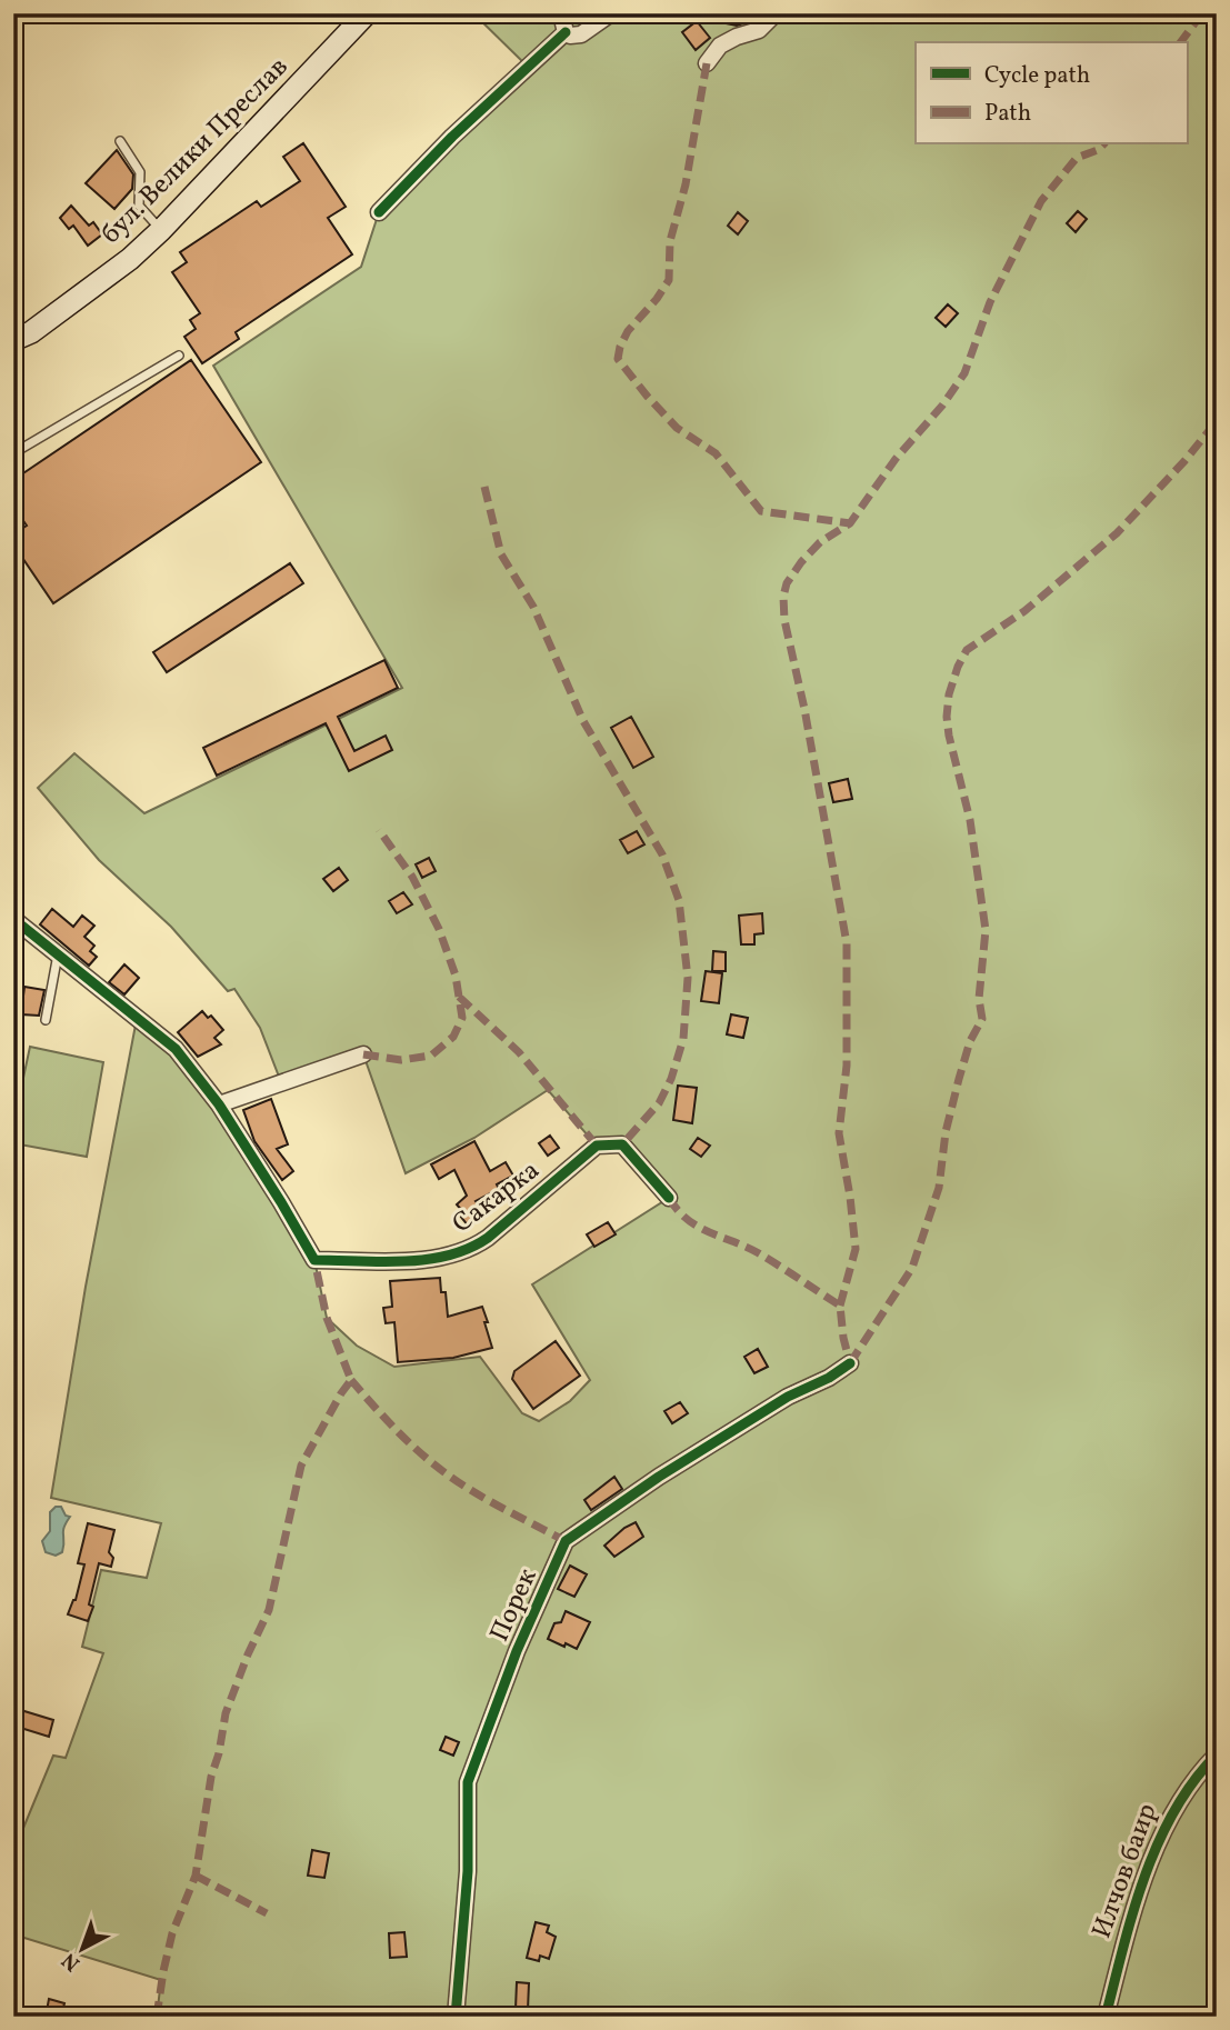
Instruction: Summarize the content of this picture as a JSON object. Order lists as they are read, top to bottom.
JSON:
{
  "streets": {
    "main road": ["бул. Велики Преслав"],
    "street": ["Сакарка", "Порек", "Илчов баир"]
  },
  "legend": ["Cycle path", "Path"],
  "north": "bottom left"
}
